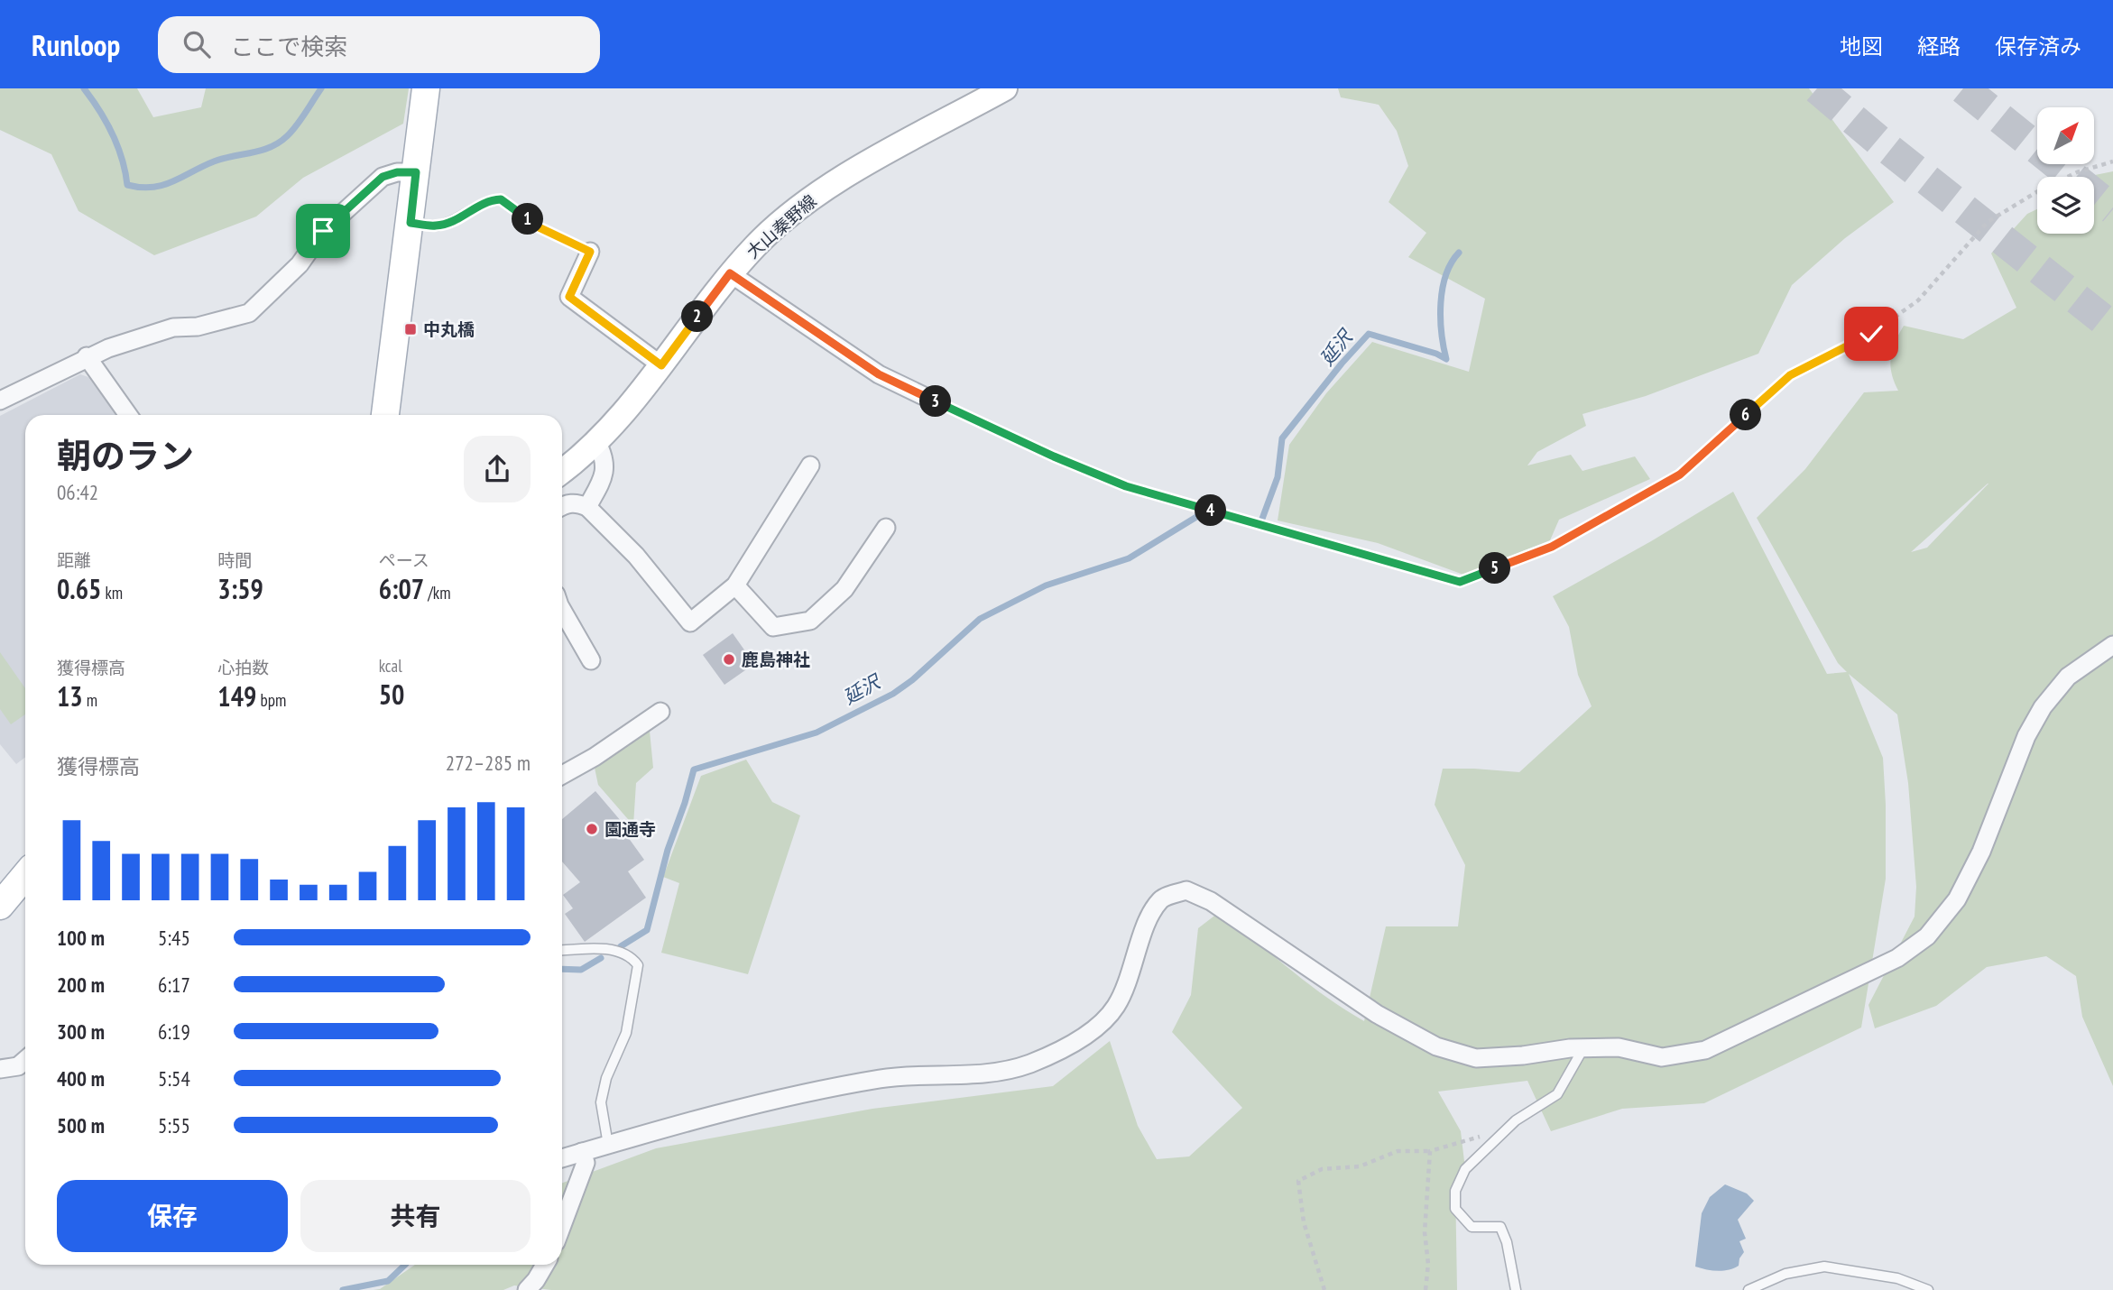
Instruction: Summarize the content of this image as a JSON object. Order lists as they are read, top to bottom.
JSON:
{
  "streets": {
    "main road": ["大山秦野線"]
  },
  "water": ["延沢"],
  "places": {
    "transit": ["中丸橋"],
    "other": ["鹿島神社", "園通寺"]
  },
  "north": "top right",
  "page": {
    "header": "Runloop",
    "search": "ここで検索",
    "nav": ["地図", "経路", "保存済み"],
    "pins": [
      "1",
      "2",
      "3",
      "6",
      "4",
      "5"
    ],
    "heading": ["朝のラン", "06:42"],
    "stats": [
      ["距離", "0.65 km"],
      ["時間", "3:59"],
      ["ペース", "6:07 /km"],
      ["獲得標高", "13 m"],
      ["心拍数", "149 bpm"],
      ["kcal", "50"]
    ],
    "chart": ["獲得標高", "272–285 m"],
    "list": [
      {
        "name": "100 m",
        "note": "5:45"
      },
      {
        "name": "200 m",
        "note": "6:17"
      },
      {
        "name": "300 m",
        "note": "6:19"
      },
      {
        "name": "400 m",
        "note": "5:54"
      },
      {
        "name": "500 m",
        "note": "5:55"
      }
    ],
    "buttons": ["保存", "共有"]
  }
}
